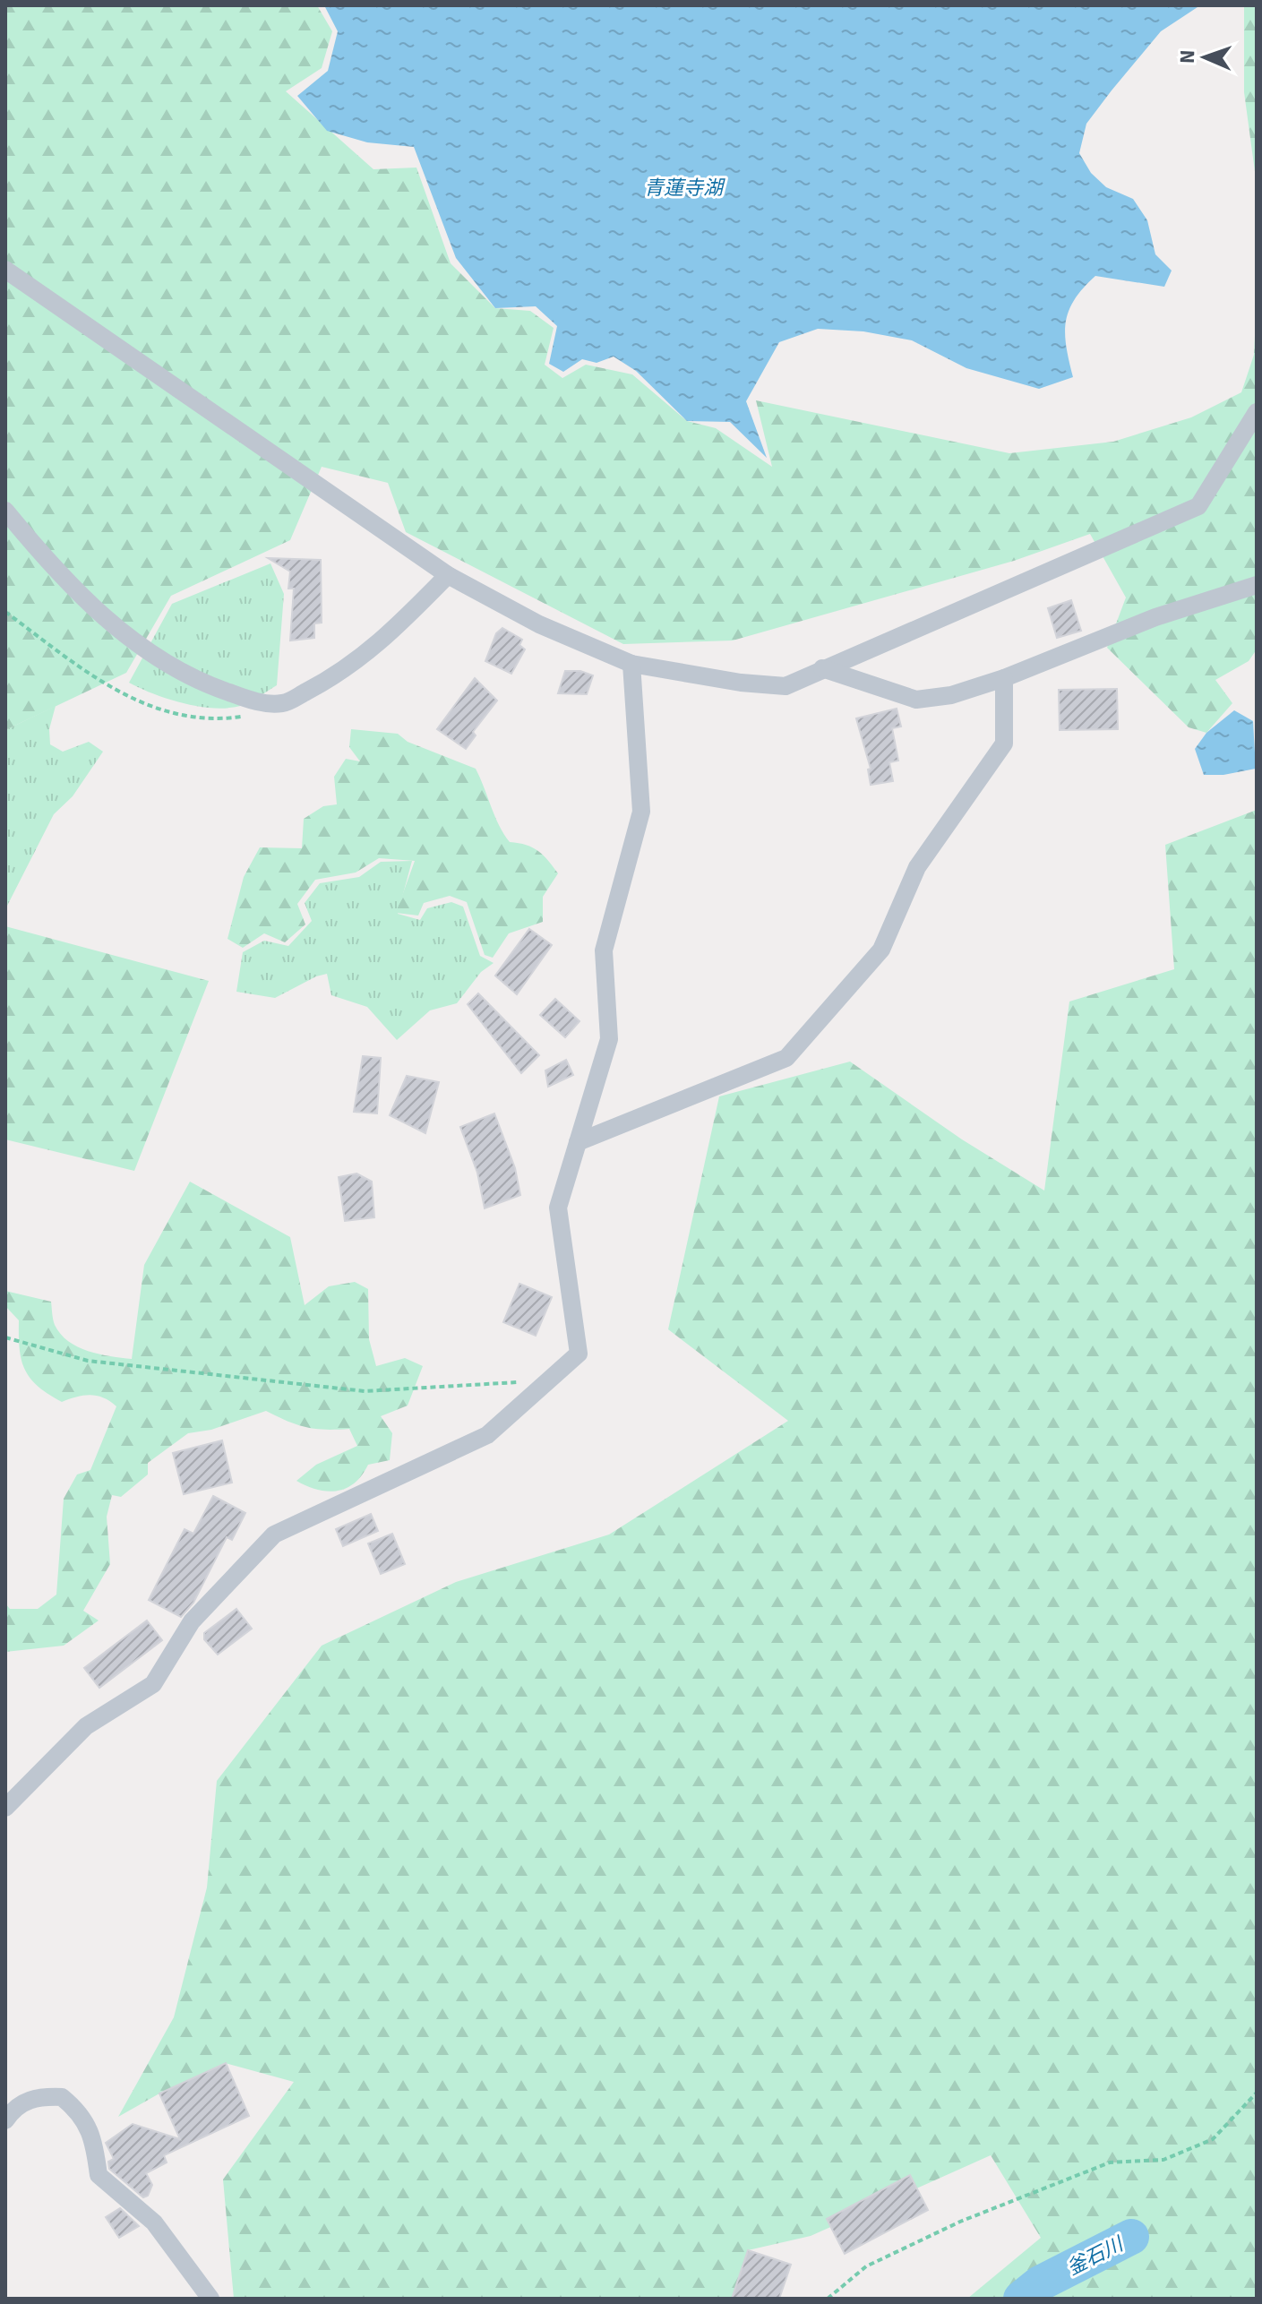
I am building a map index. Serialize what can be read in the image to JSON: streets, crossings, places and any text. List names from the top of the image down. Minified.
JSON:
{"water":["青蓮寺湖","釜石川"],"north":"left"}
